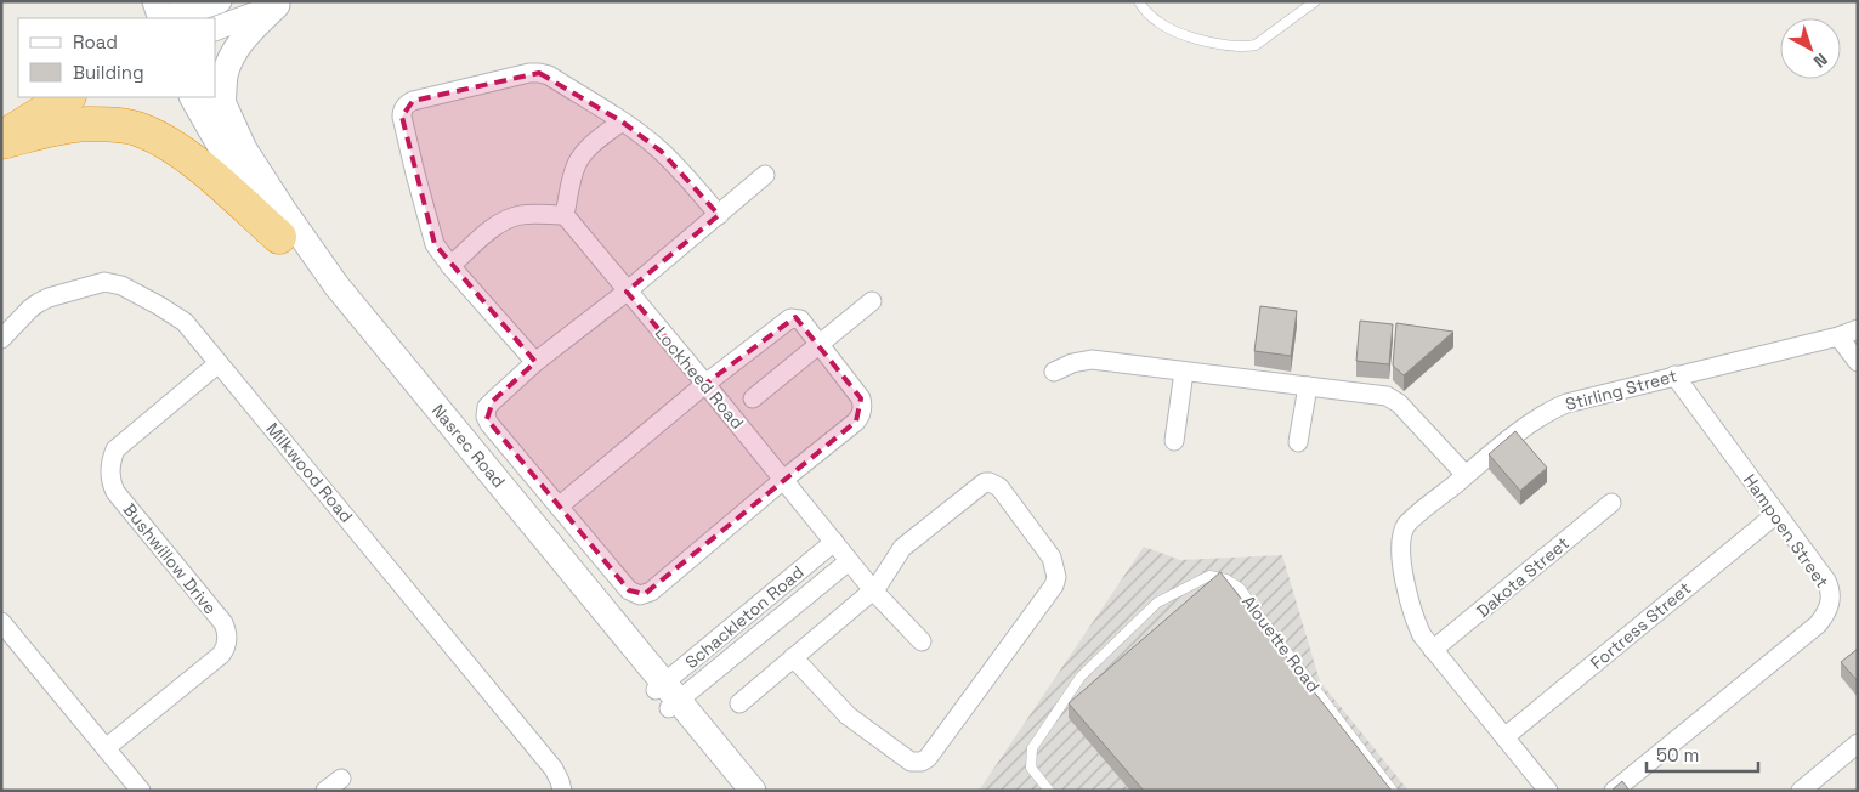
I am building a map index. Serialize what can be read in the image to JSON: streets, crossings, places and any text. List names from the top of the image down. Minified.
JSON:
{"streets":{"main road":["Nasrec Road"],"street":["Lockheed Road","Stirling Street","Milkwood Road","Hampoen Street","Bushwillow Drive","Dakota Street","Schackleton Road","Fortress Street"],"lane":["Alouette Road"]},"crossings":[["Lockheed Road","Schackleton Road"],["Stirling Street","Hampoen Street"],["Stirling Street","Dakota Street"],["Stirling Street","Fortress Street"],["Nasrec Road","Schackleton Road"],["Milkwood Road","Bushwillow Drive"],["Hampoen Street","Fortress Street"]],"legend":["Road","Building"],"scale_bar":"50 m","north":"bottom right"}
